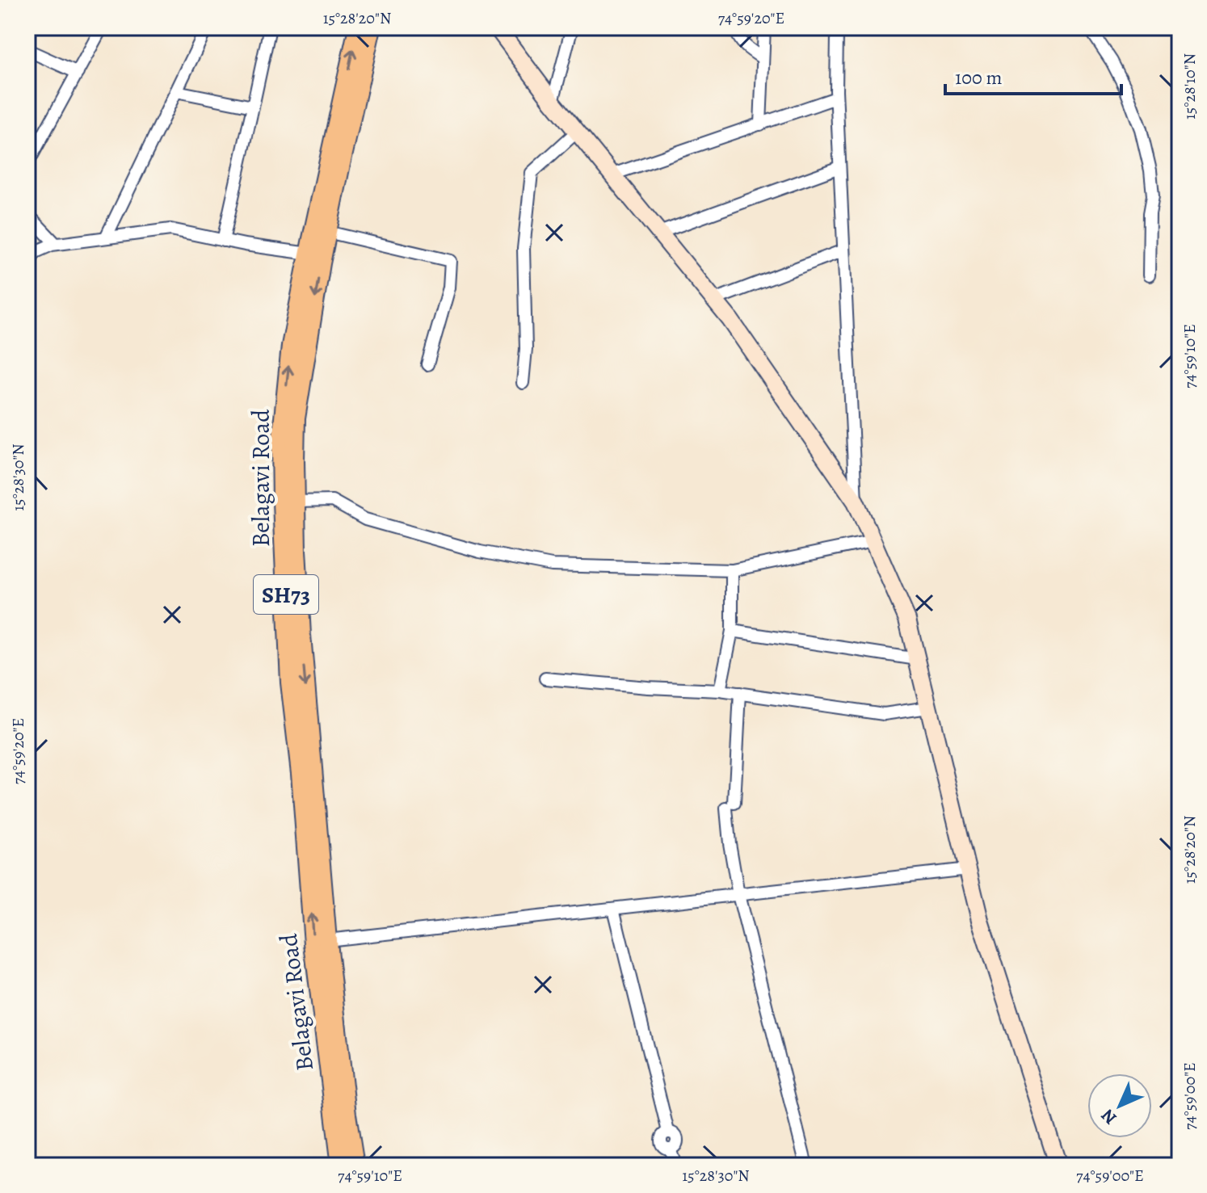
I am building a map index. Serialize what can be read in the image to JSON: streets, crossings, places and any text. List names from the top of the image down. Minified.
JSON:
{"streets":{"main road":["Belagavi Road","SH73"]},"scale_bar":"100 m","north":"bottom left","coordinates":["15°28'20\"N","74°59'20\"E","15°28'10\"N","74°59'10\"E","15°28'30\"N","74°59'00\"E"]}
